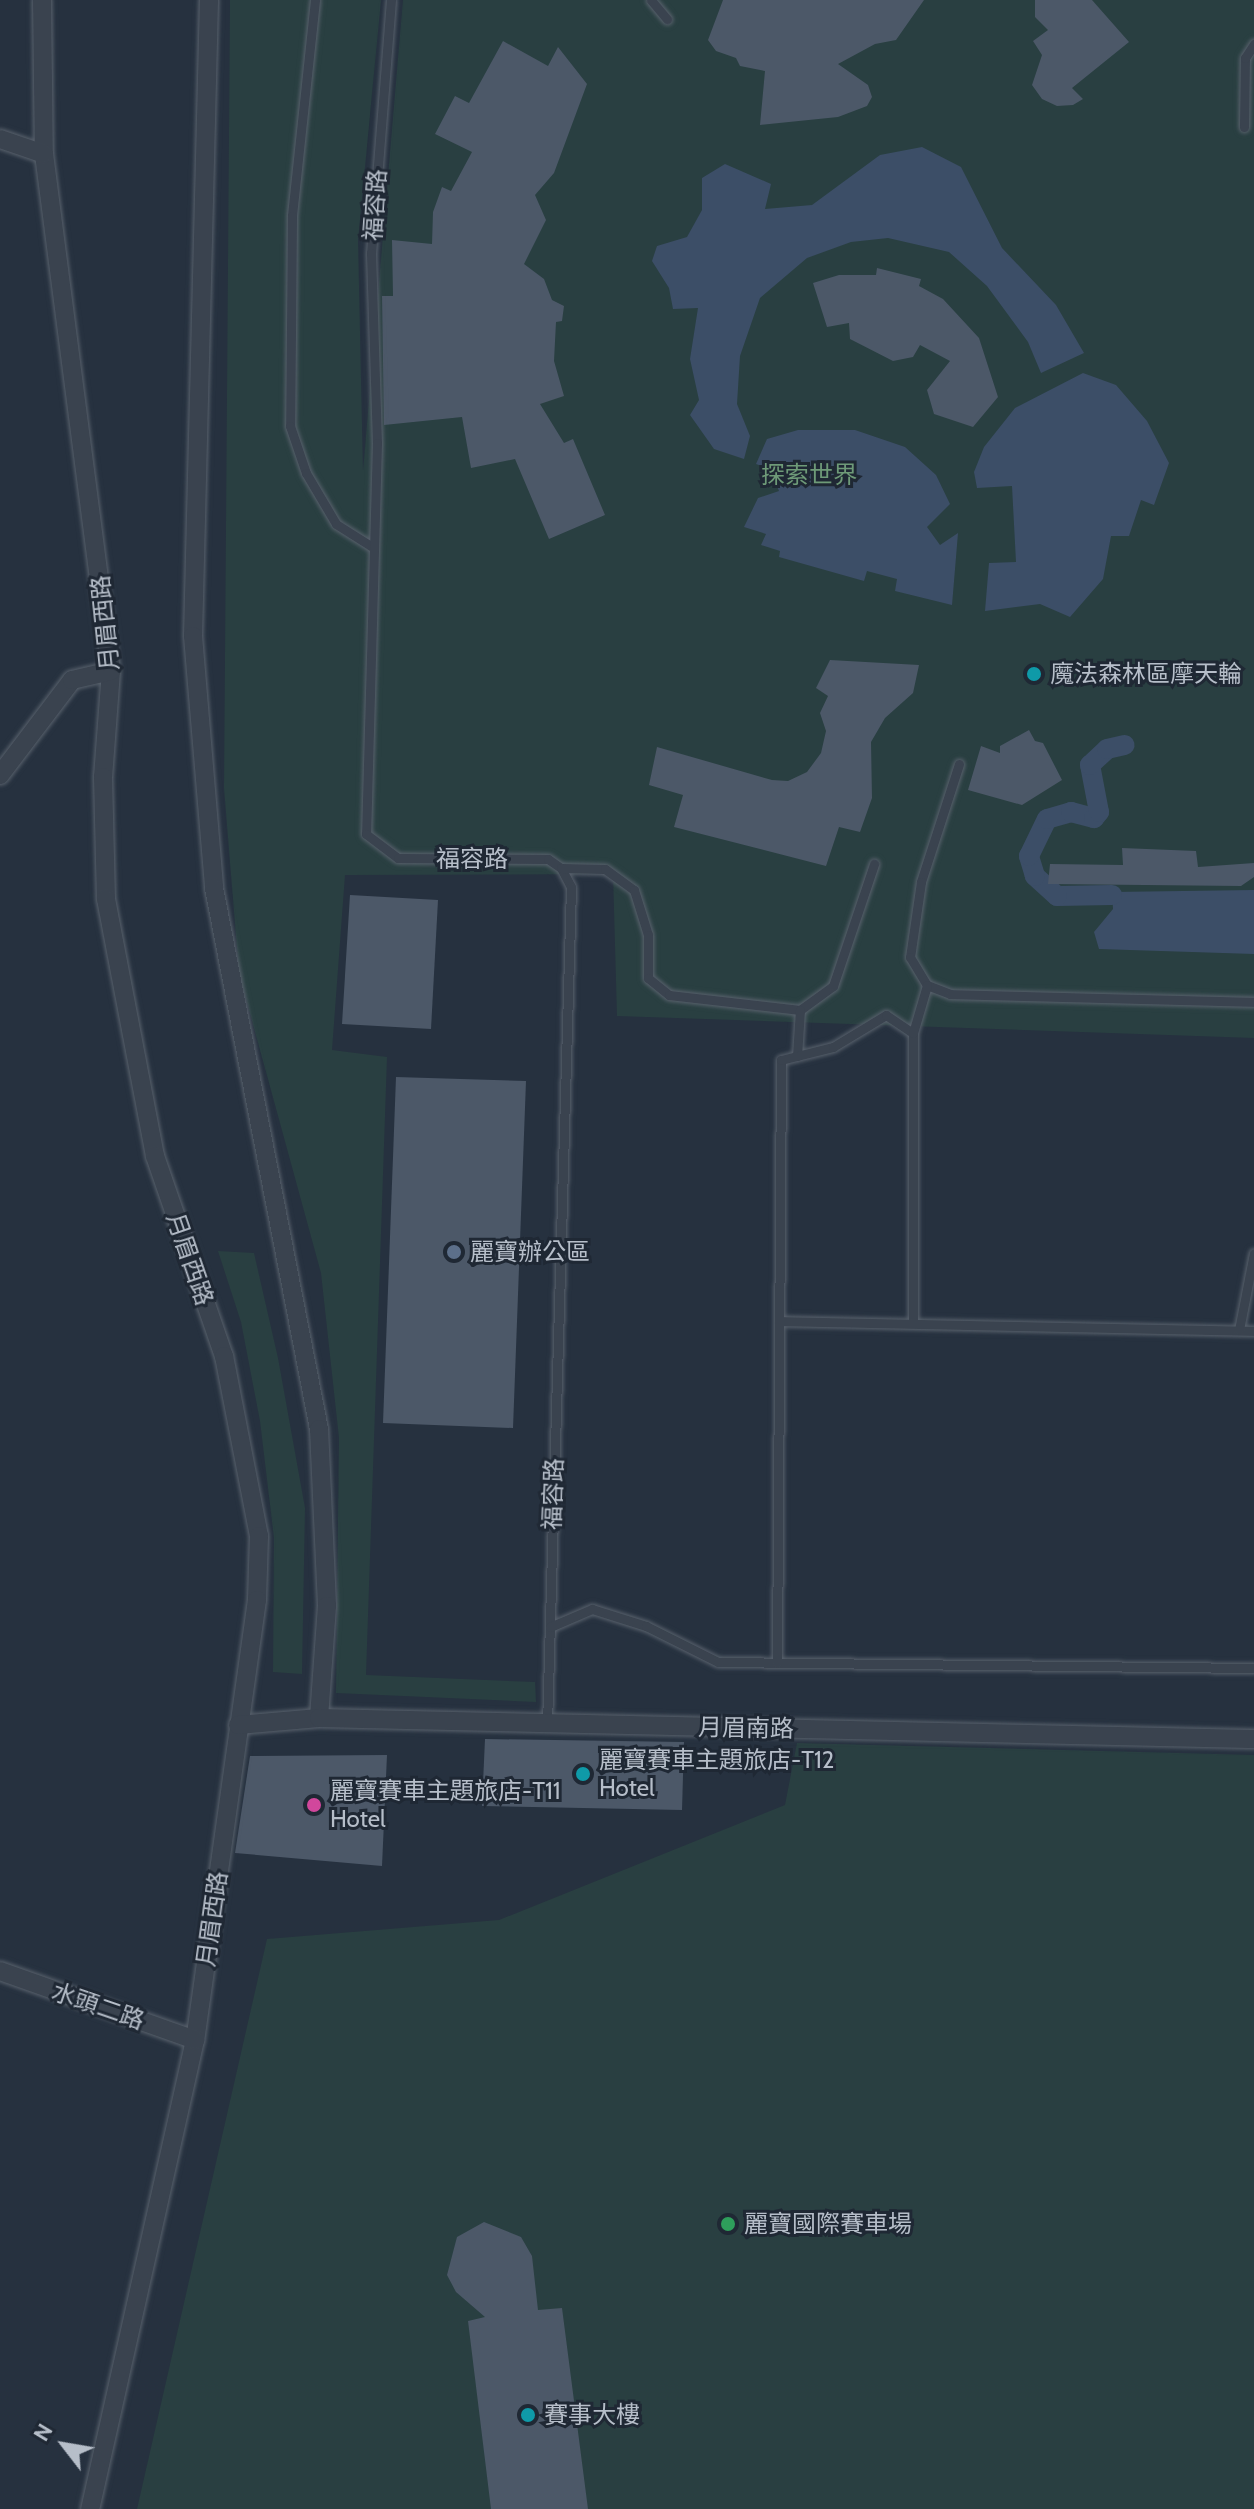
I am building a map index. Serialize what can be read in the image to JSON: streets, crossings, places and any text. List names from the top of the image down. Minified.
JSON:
{"streets":{"street":["月眉西路","月眉南路","水頭二路"],"lane":["福容路"]},"crossings":[["福容路","月眉南路"],["月眉西路","月眉南路"],["月眉西路","水頭二路"]],"parks":["探索世界"],"places":["魔法森林區摩天輪","麗寶辦公區","麗寶賽車主題旅店-T12 Hotel","麗寶賽車主題旅店-T11 Hotel","麗寶國際賽車場","賽事大樓"],"north":"top left"}
